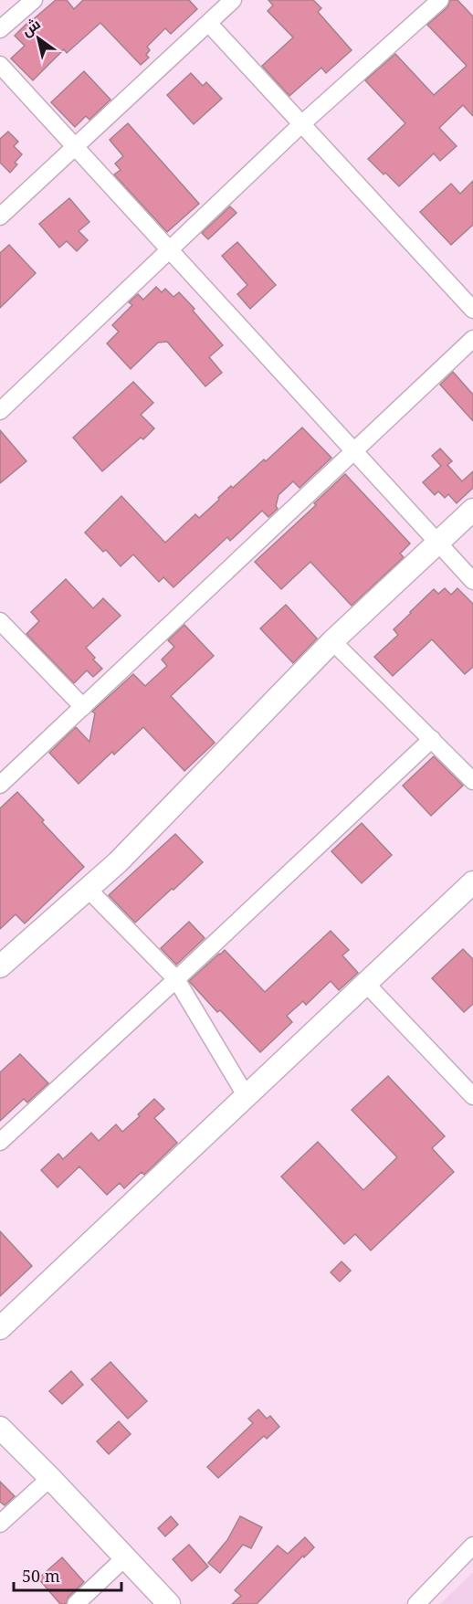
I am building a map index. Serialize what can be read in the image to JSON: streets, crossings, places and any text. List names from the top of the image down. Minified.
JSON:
{"scale_bar":"50 m","north":"top left"}
